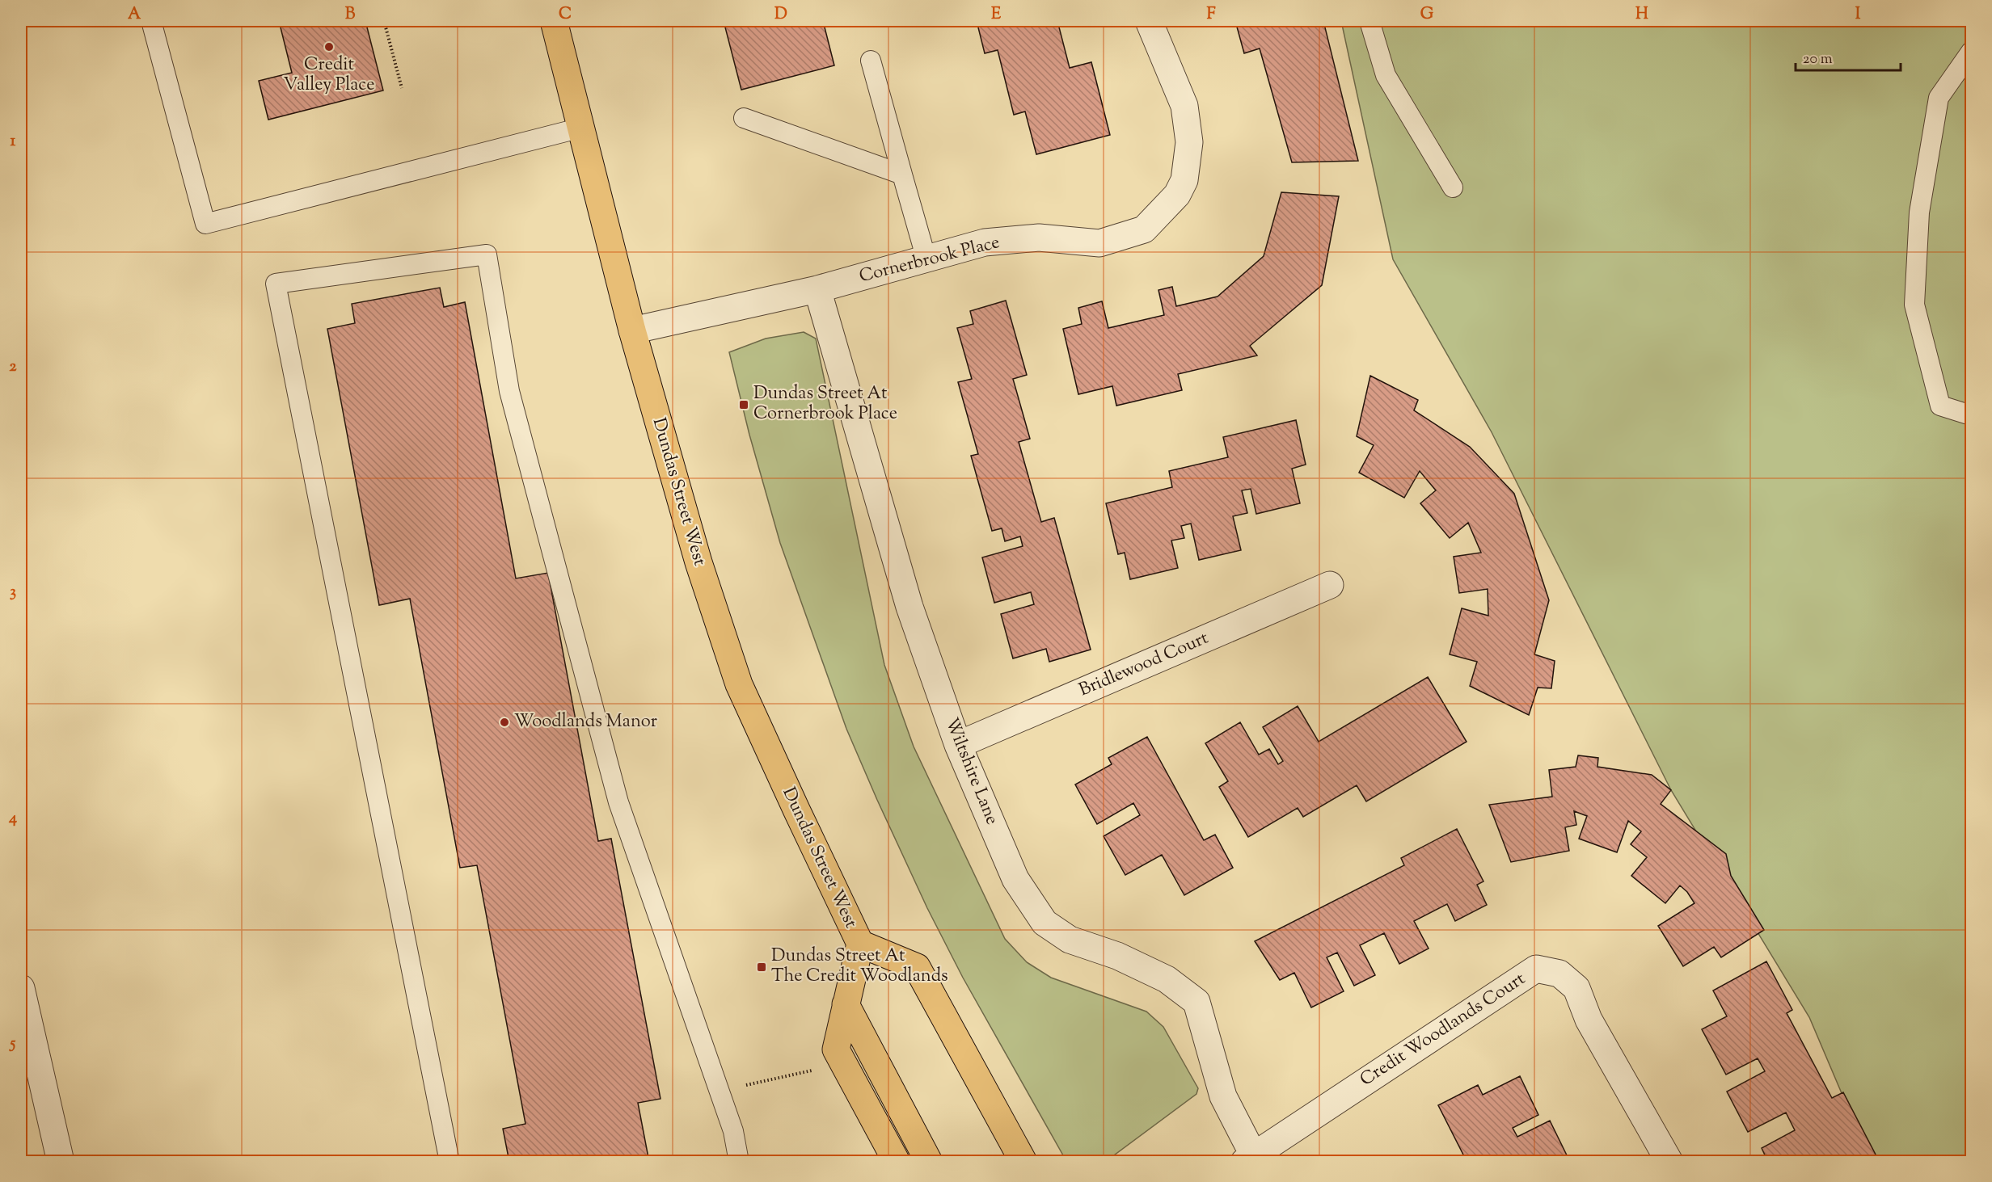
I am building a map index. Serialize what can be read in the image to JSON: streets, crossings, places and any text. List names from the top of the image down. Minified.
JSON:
{"streets":{"main road":["Dundas Street West"],"street":["Cornerbrook Place","Bridlewood Court","Wiltshire Lane","Credit Woodlands Court"]},"crossings":[["Cornerbrook Place","Dundas Street West"],["Cornerbrook Place","Wiltshire Lane"],["Bridlewood Court","Wiltshire Lane"],["Wiltshire Lane","Credit Woodlands Court"]],"places":{"other":["Credit Valley Place","Woodlands Manor"],"transit":["Dundas Street At Cornerbrook Place","Dundas Street At The Credit Woodlands"]},"scale_bar":"20 m","grid":{"columns":["A","B","C","D","E","F","G","H","I"],"rows":["1","2","3","4","5"]}}
